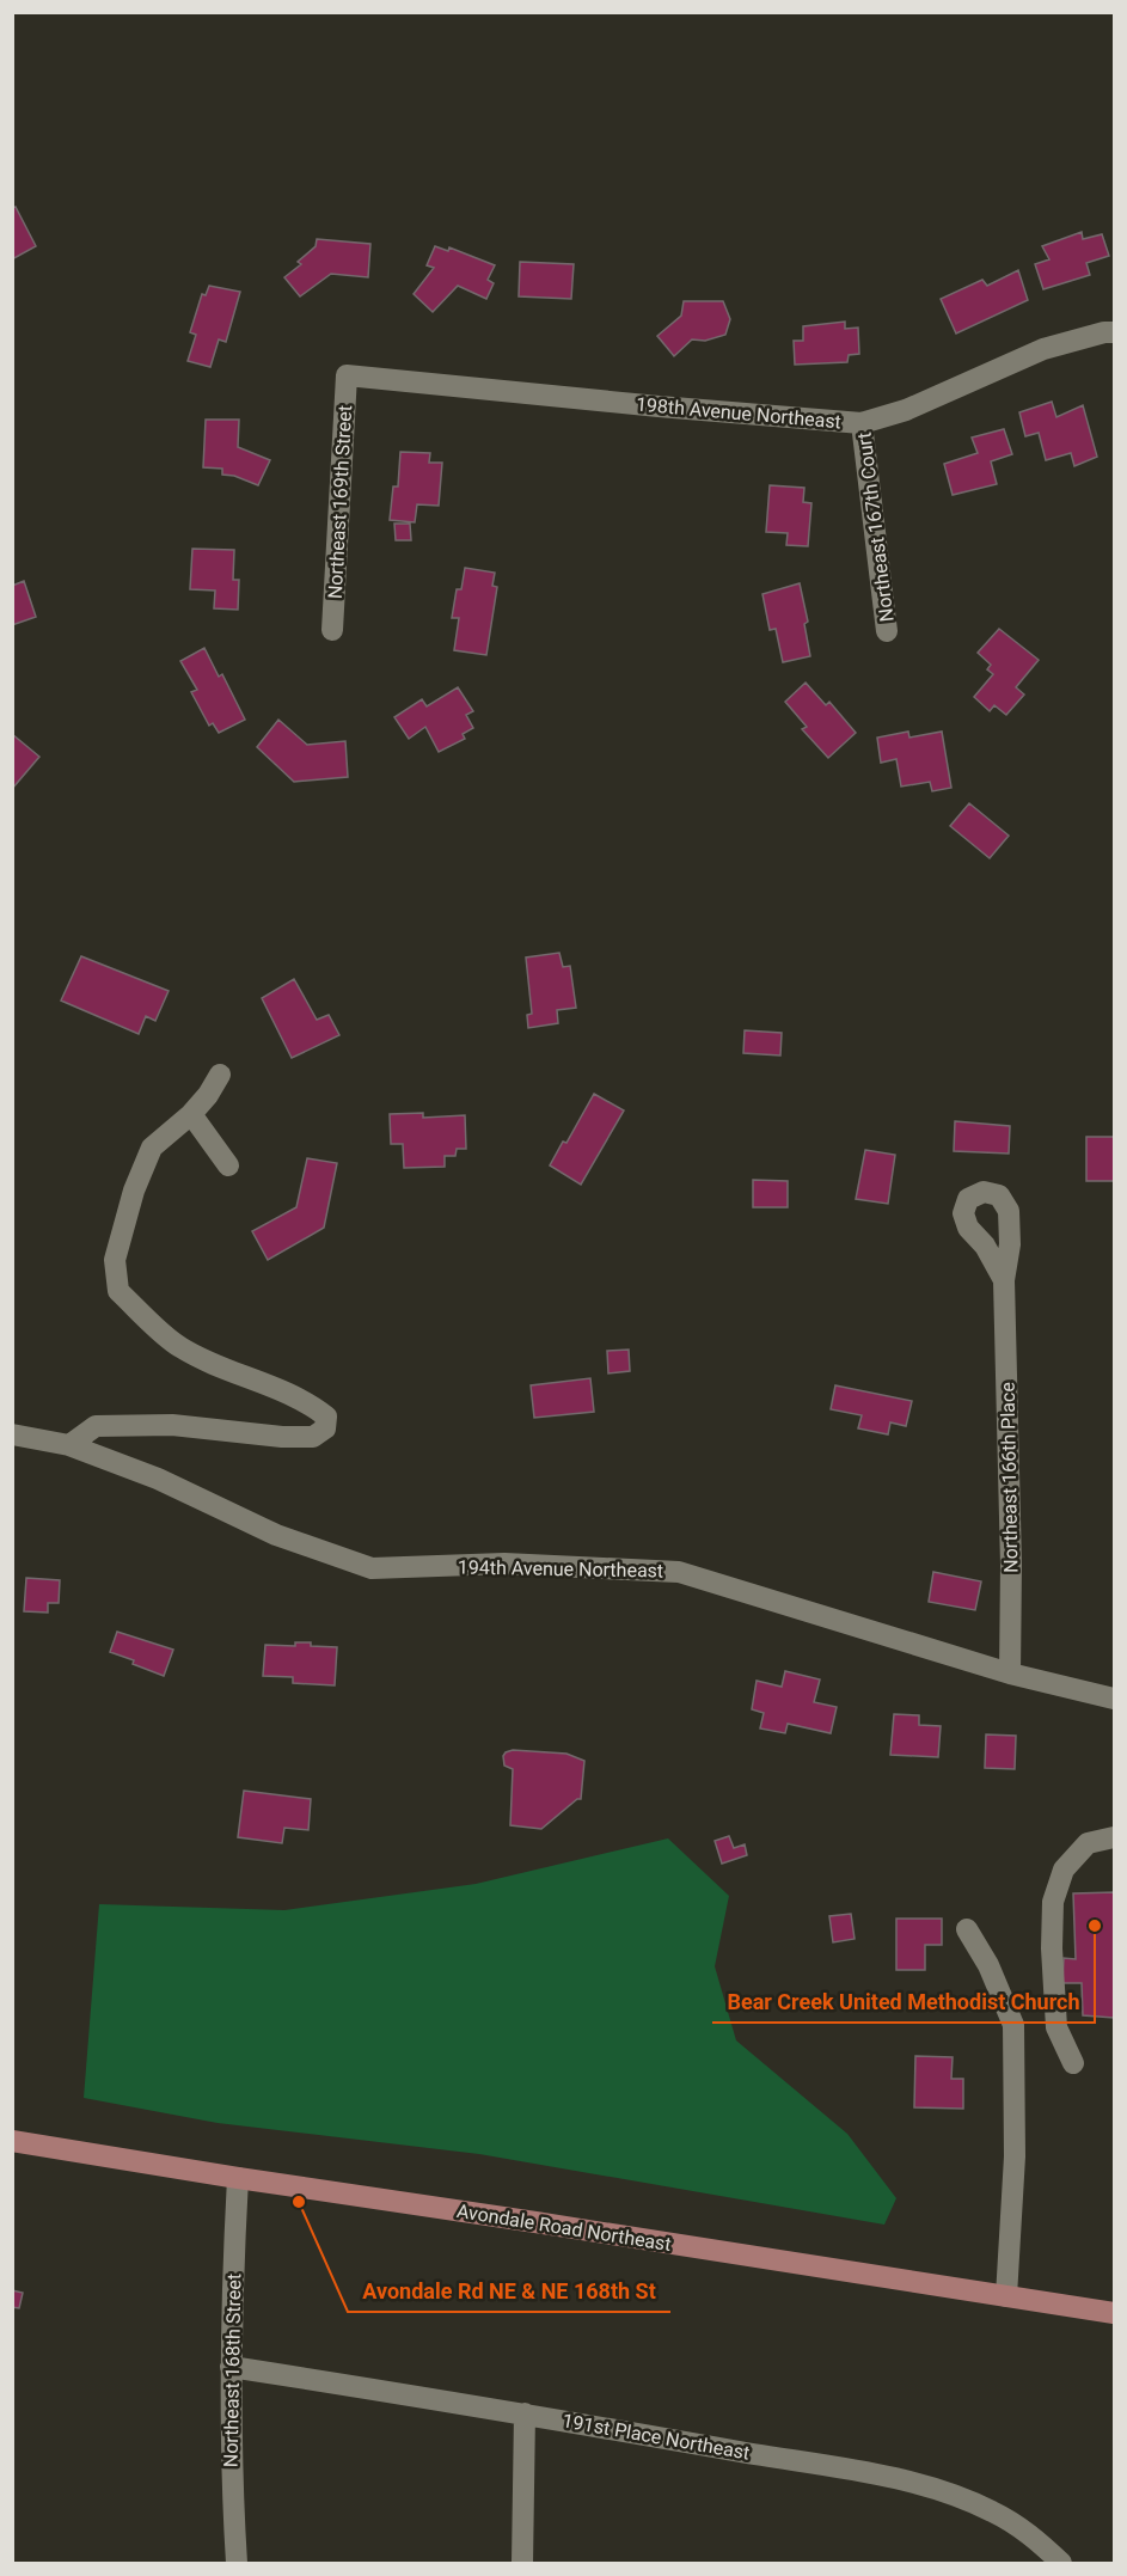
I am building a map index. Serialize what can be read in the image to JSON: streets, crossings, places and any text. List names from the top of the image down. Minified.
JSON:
{"streets":{"main road":["Avondale Road Northeast"],"street":["198th Avenue Northeast","Northeast 169th Street","Northeast 167th Court","Northeast 166th Place","194th Avenue Northeast","Northeast 168th Street","191st Place Northeast"]},"crossings":[["198th Avenue Northeast","Northeast 169th Street"],["198th Avenue Northeast","Northeast 167th Court"],["Northeast 166th Place","194th Avenue Northeast"],["Avondale Road Northeast","Northeast 168th Street"],["Northeast 168th Street","191st Place Northeast"]],"places":["Bear Creek United Methodist Church","Avondale Rd NE & NE 168th St"]}
